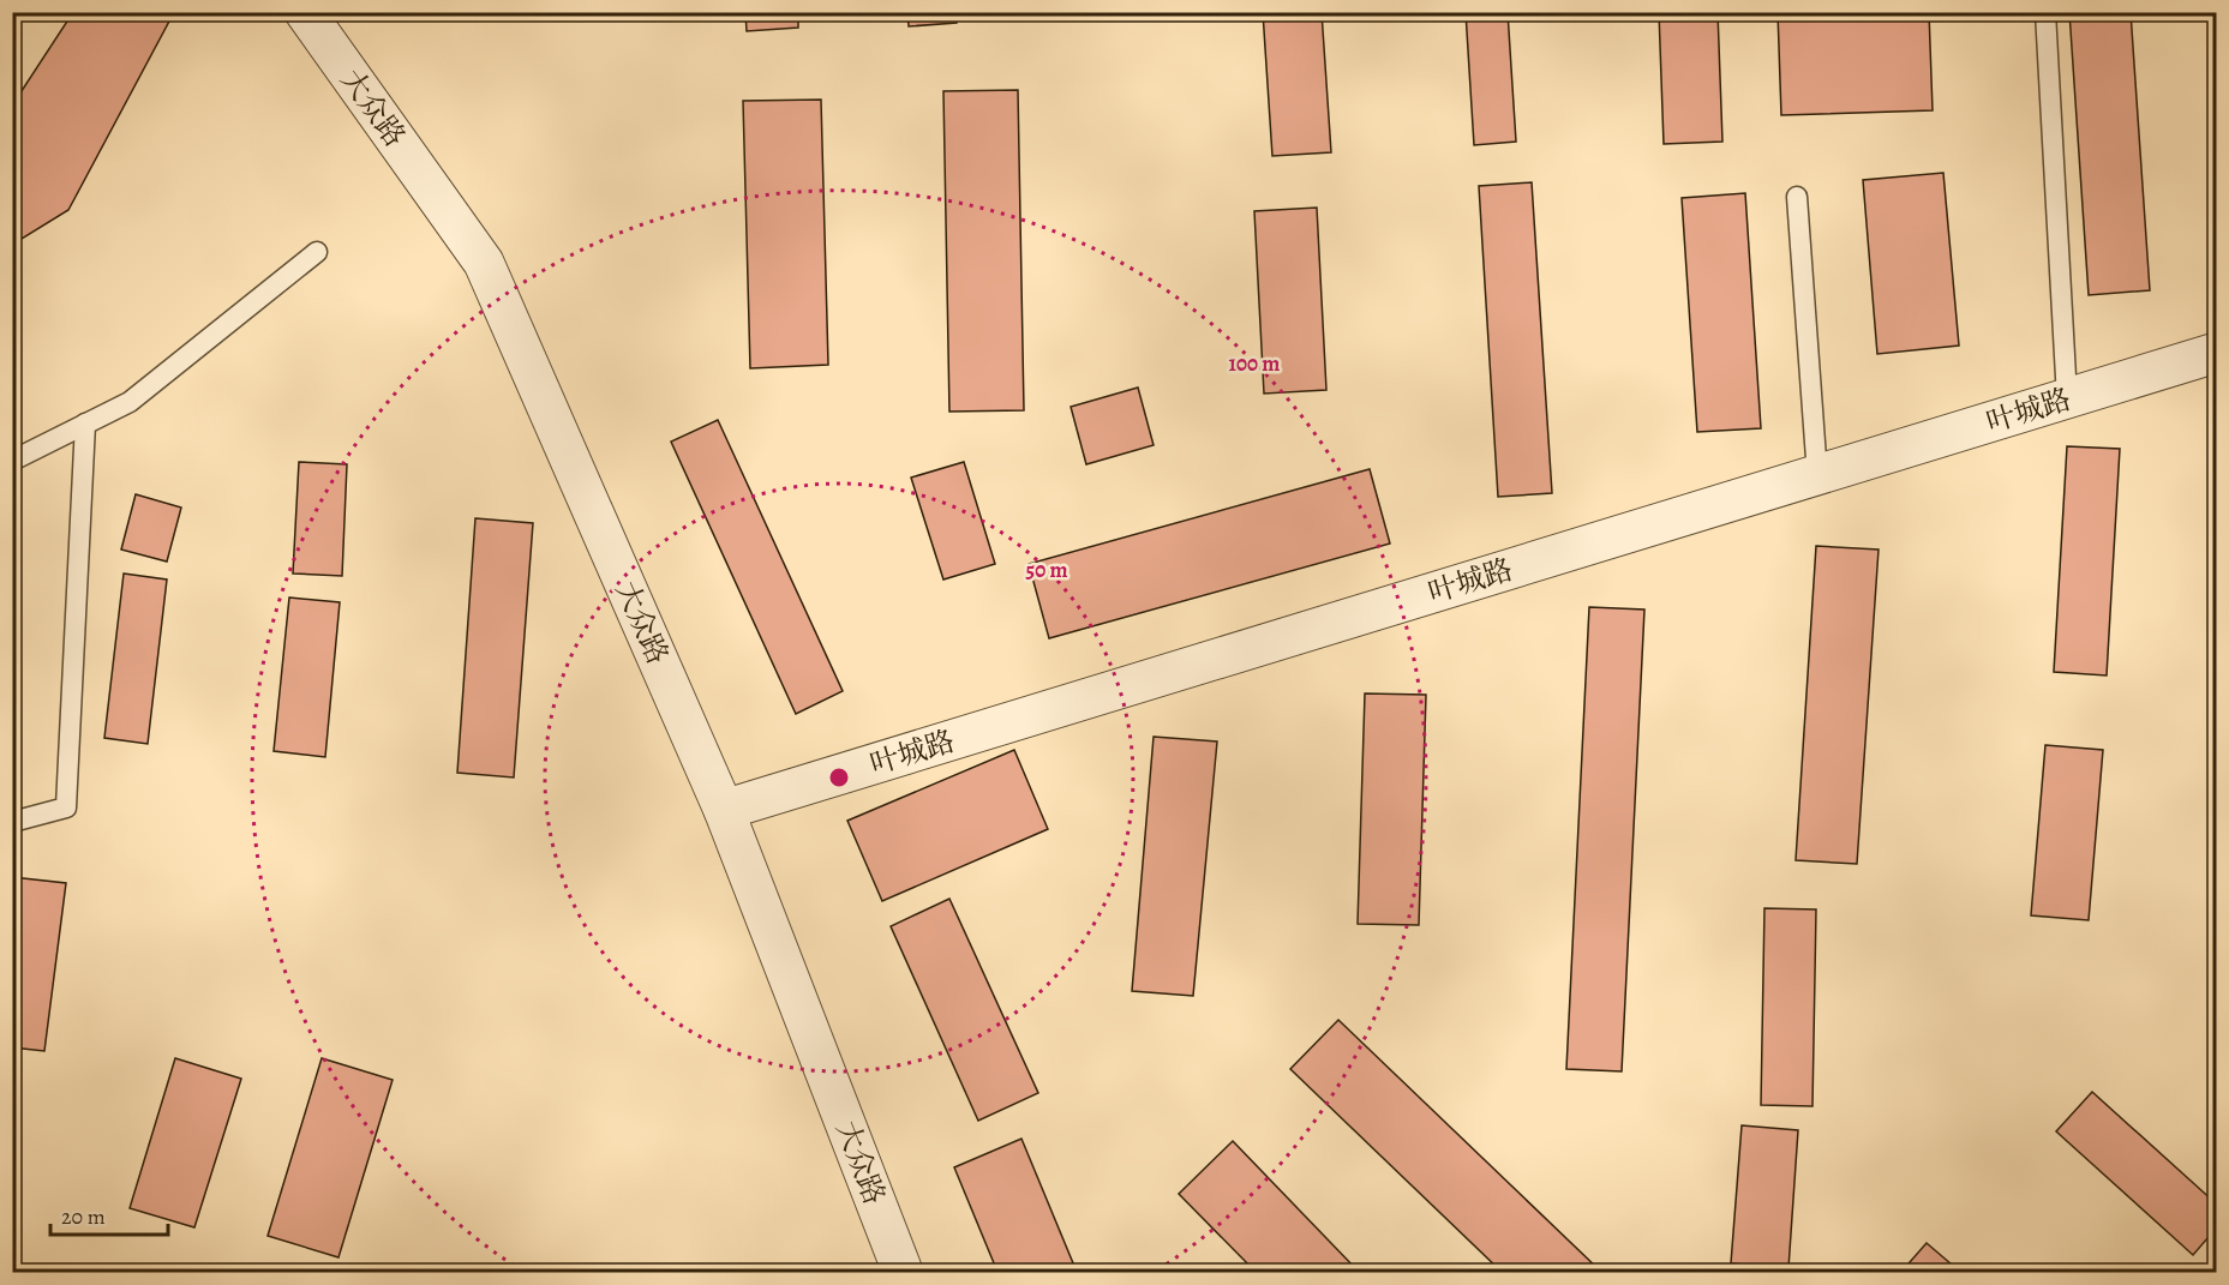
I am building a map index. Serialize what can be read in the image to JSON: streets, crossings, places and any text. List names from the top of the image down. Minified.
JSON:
{"streets":{"street":["大众路","叶城路"]},"crossings":[["大众路","叶城路"]],"scale_bar":"20 m","rings":["100 m","50 m"]}
